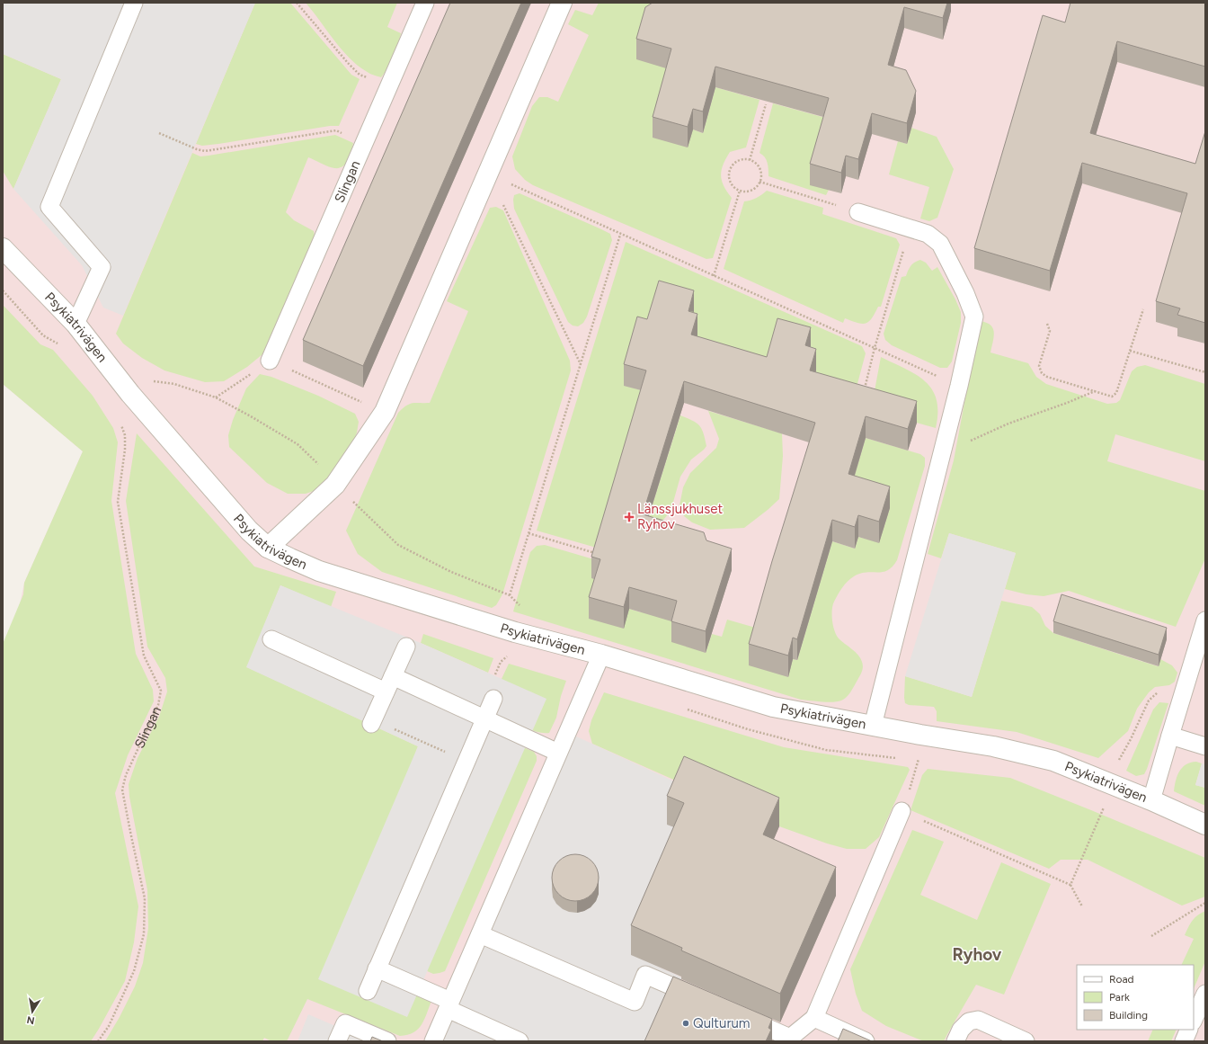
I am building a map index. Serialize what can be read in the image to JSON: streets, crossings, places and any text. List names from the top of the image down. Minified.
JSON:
{"streets":{"street":["Psykiatrivägen"],"lane":["Slingan"]},"districts":["Ryhov"],"places":{"health":["Länssjukhuset Ryhov"],"other":["Qulturum"]},"legend":["Road","Park","Building"],"north":"bottom"}
